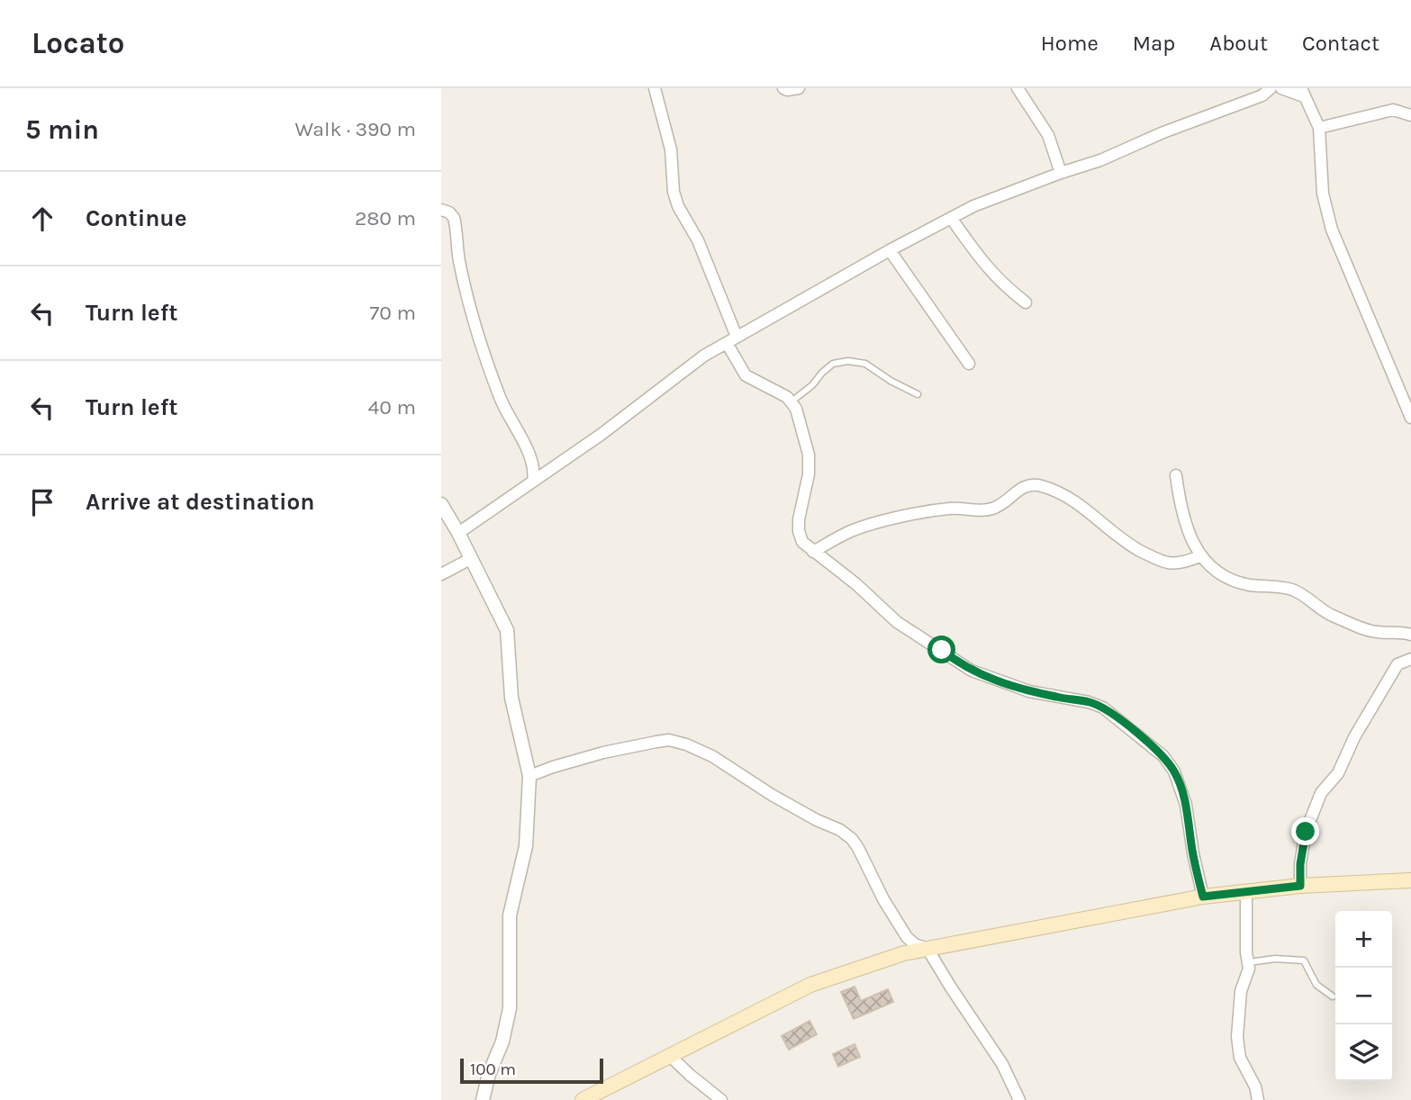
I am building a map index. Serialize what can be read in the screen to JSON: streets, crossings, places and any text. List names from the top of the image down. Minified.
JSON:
{"scale_bar":"100 m","page":{"header":"Locato","nav":["Home","Map","About","Contact"],"heading":["5 min","Walk · 390 m"],"list":[["Continue","280 m"],["Turn left","70 m"],["Turn left","40 m"],"Arrive at destination"],"map_buttons":["+","−"],"scale":"100 m"}}
